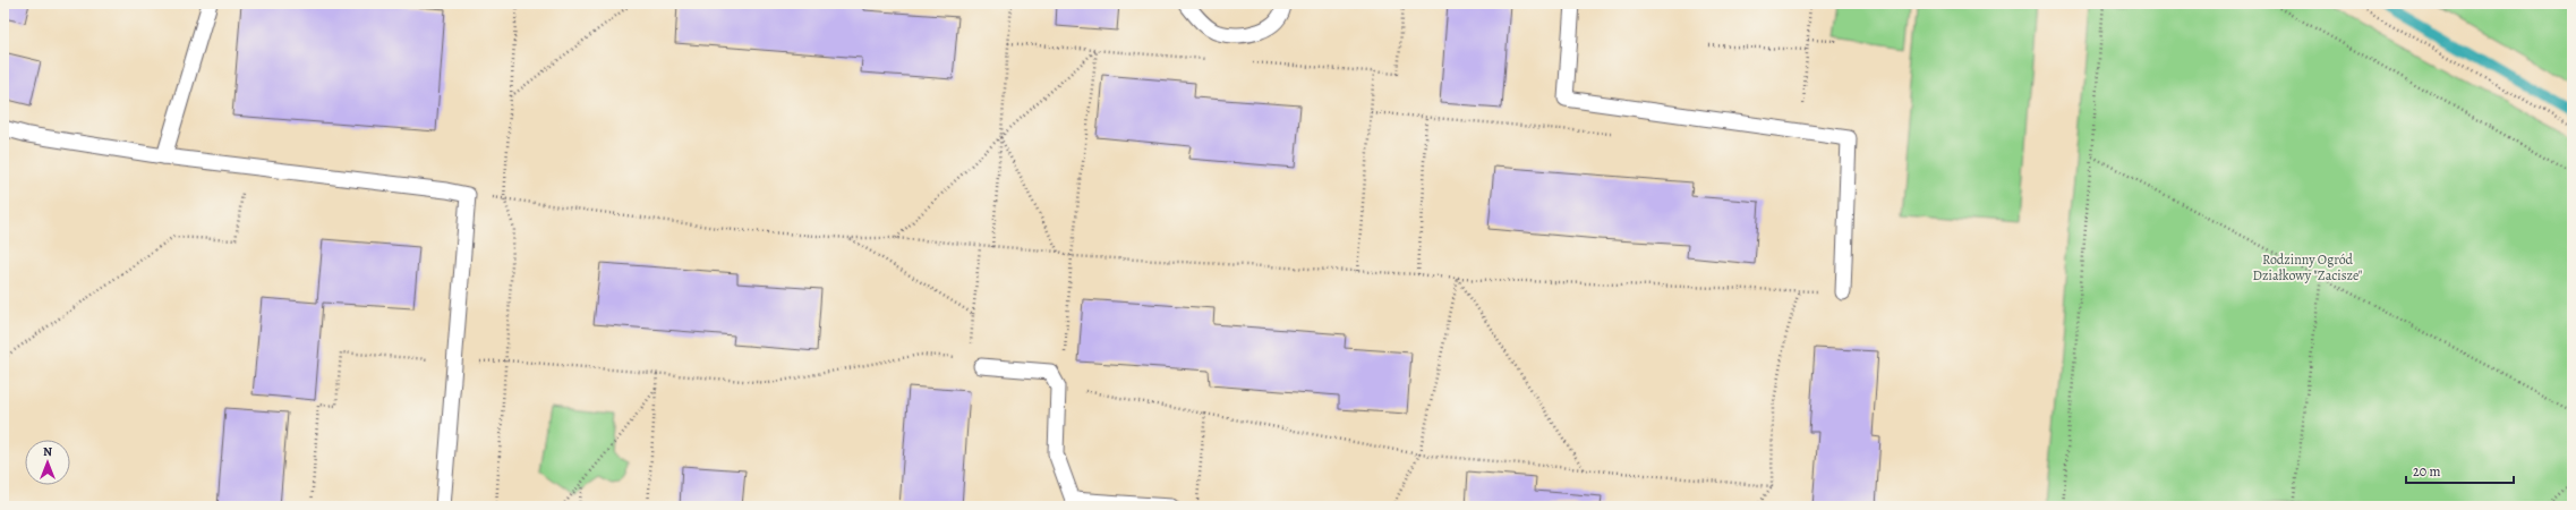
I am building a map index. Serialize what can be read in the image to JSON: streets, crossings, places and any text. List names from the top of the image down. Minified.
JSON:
{"parks":["Rodzinny Ogród Działkowy \"Zacisze\""],"scale_bar":"20 m","north":"top"}
